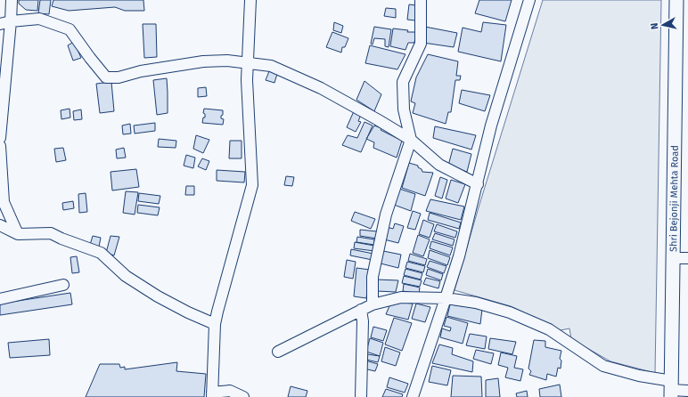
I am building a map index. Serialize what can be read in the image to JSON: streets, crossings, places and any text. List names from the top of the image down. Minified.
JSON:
{"streets":{"main road":["Shri Bejonji Mehta Road"]},"north":"left"}
